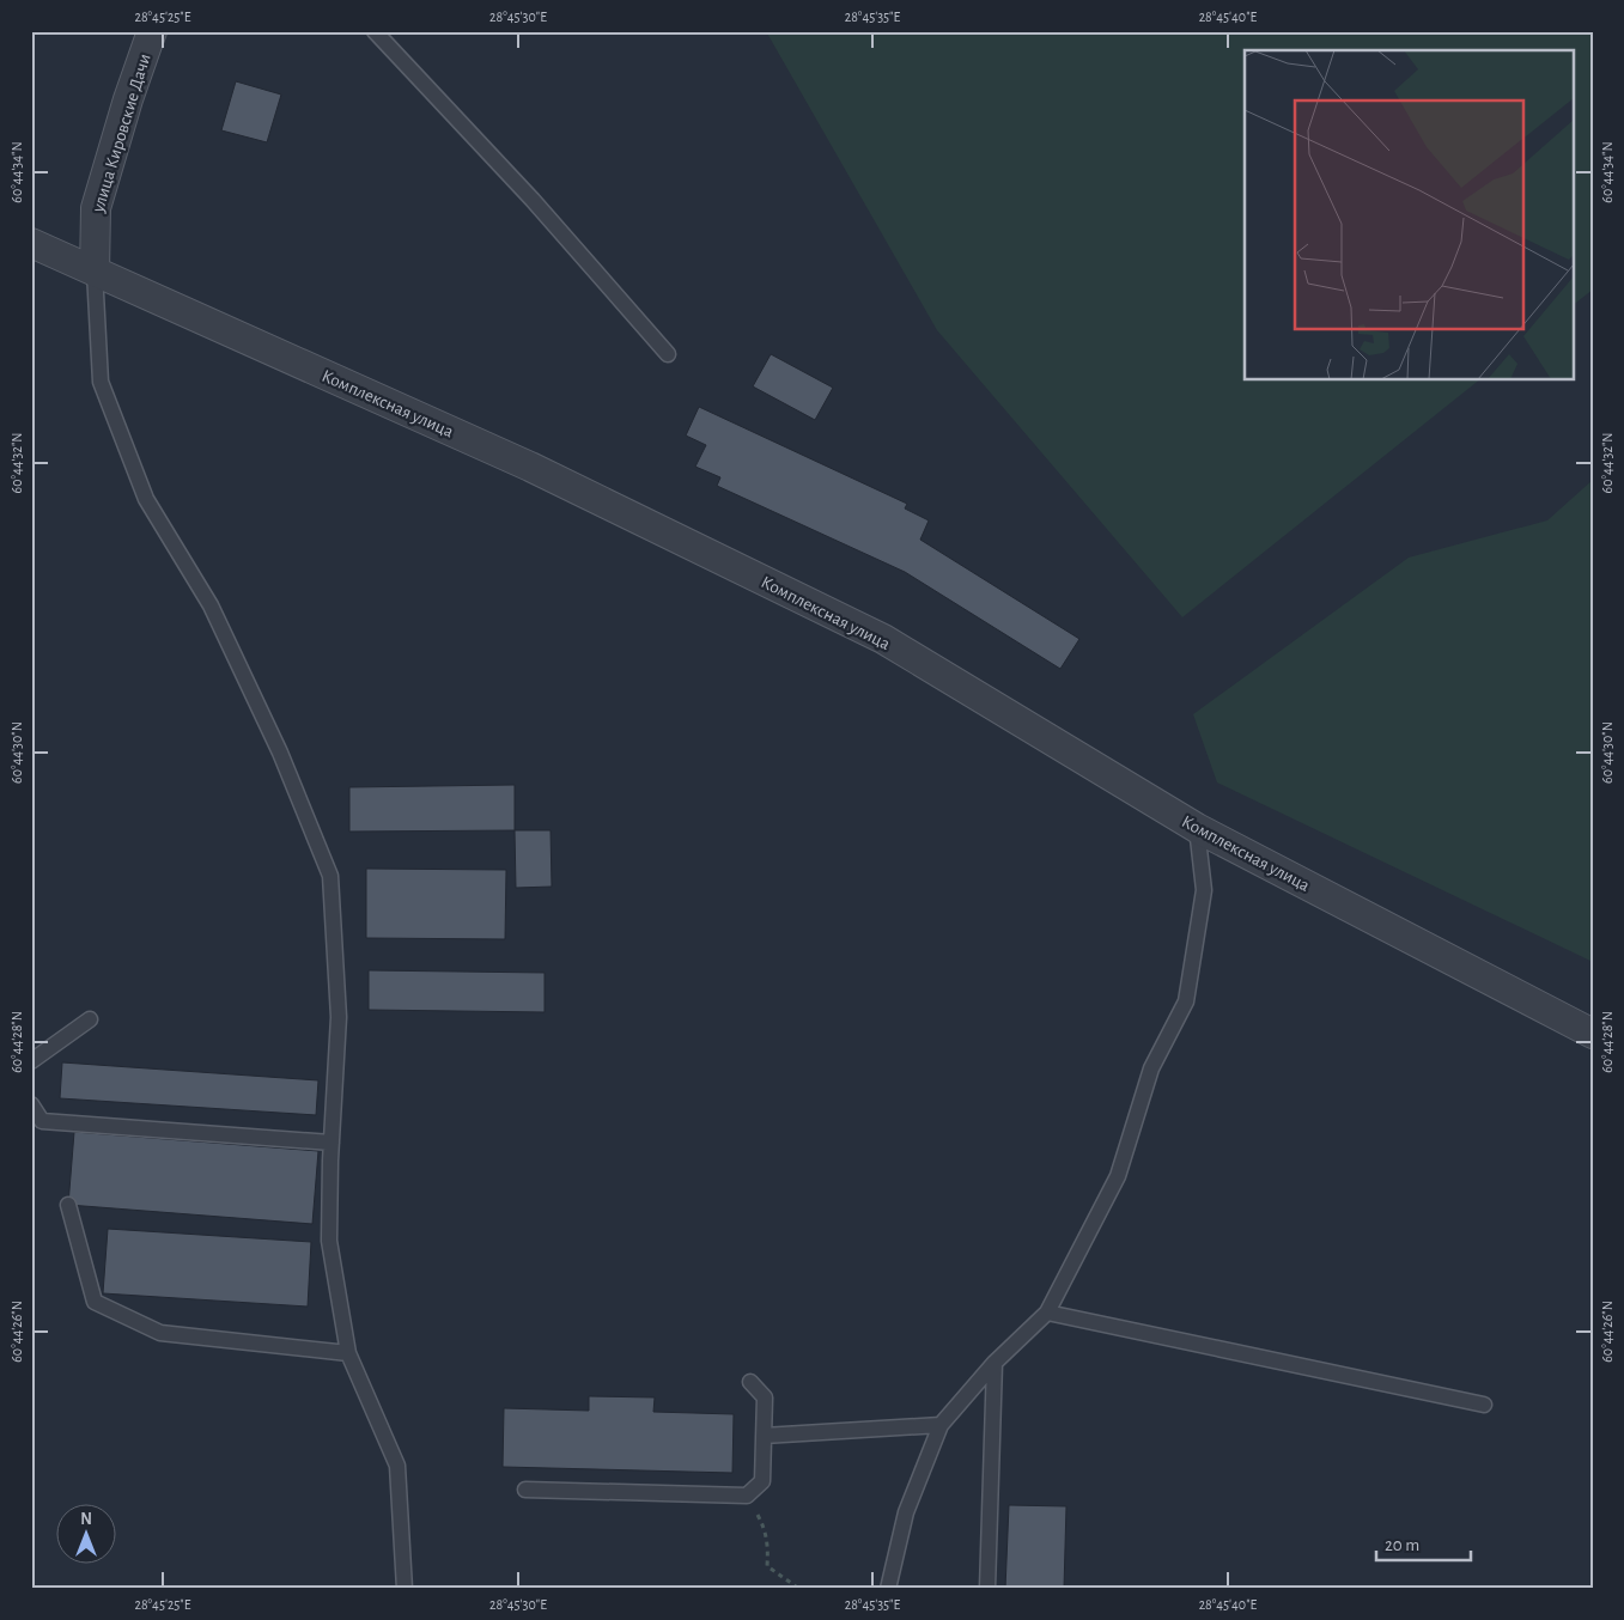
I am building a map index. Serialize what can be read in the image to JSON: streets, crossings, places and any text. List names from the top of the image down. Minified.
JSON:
{"streets":{"street":["улица Кировские Дачи","Комплексная улица"]},"crossings":[["улица Кировские Дачи","Комплексная улица"]],"scale_bar":"20 m","north":"top","coordinates":["28°45'25\"E","28°45'30\"E","28°45'35\"E","28°45'40\"E","60°44'34\"N","60°44'32\"N","60°44'30\"N","60°44'28\"N","60°44'26\"N"]}
